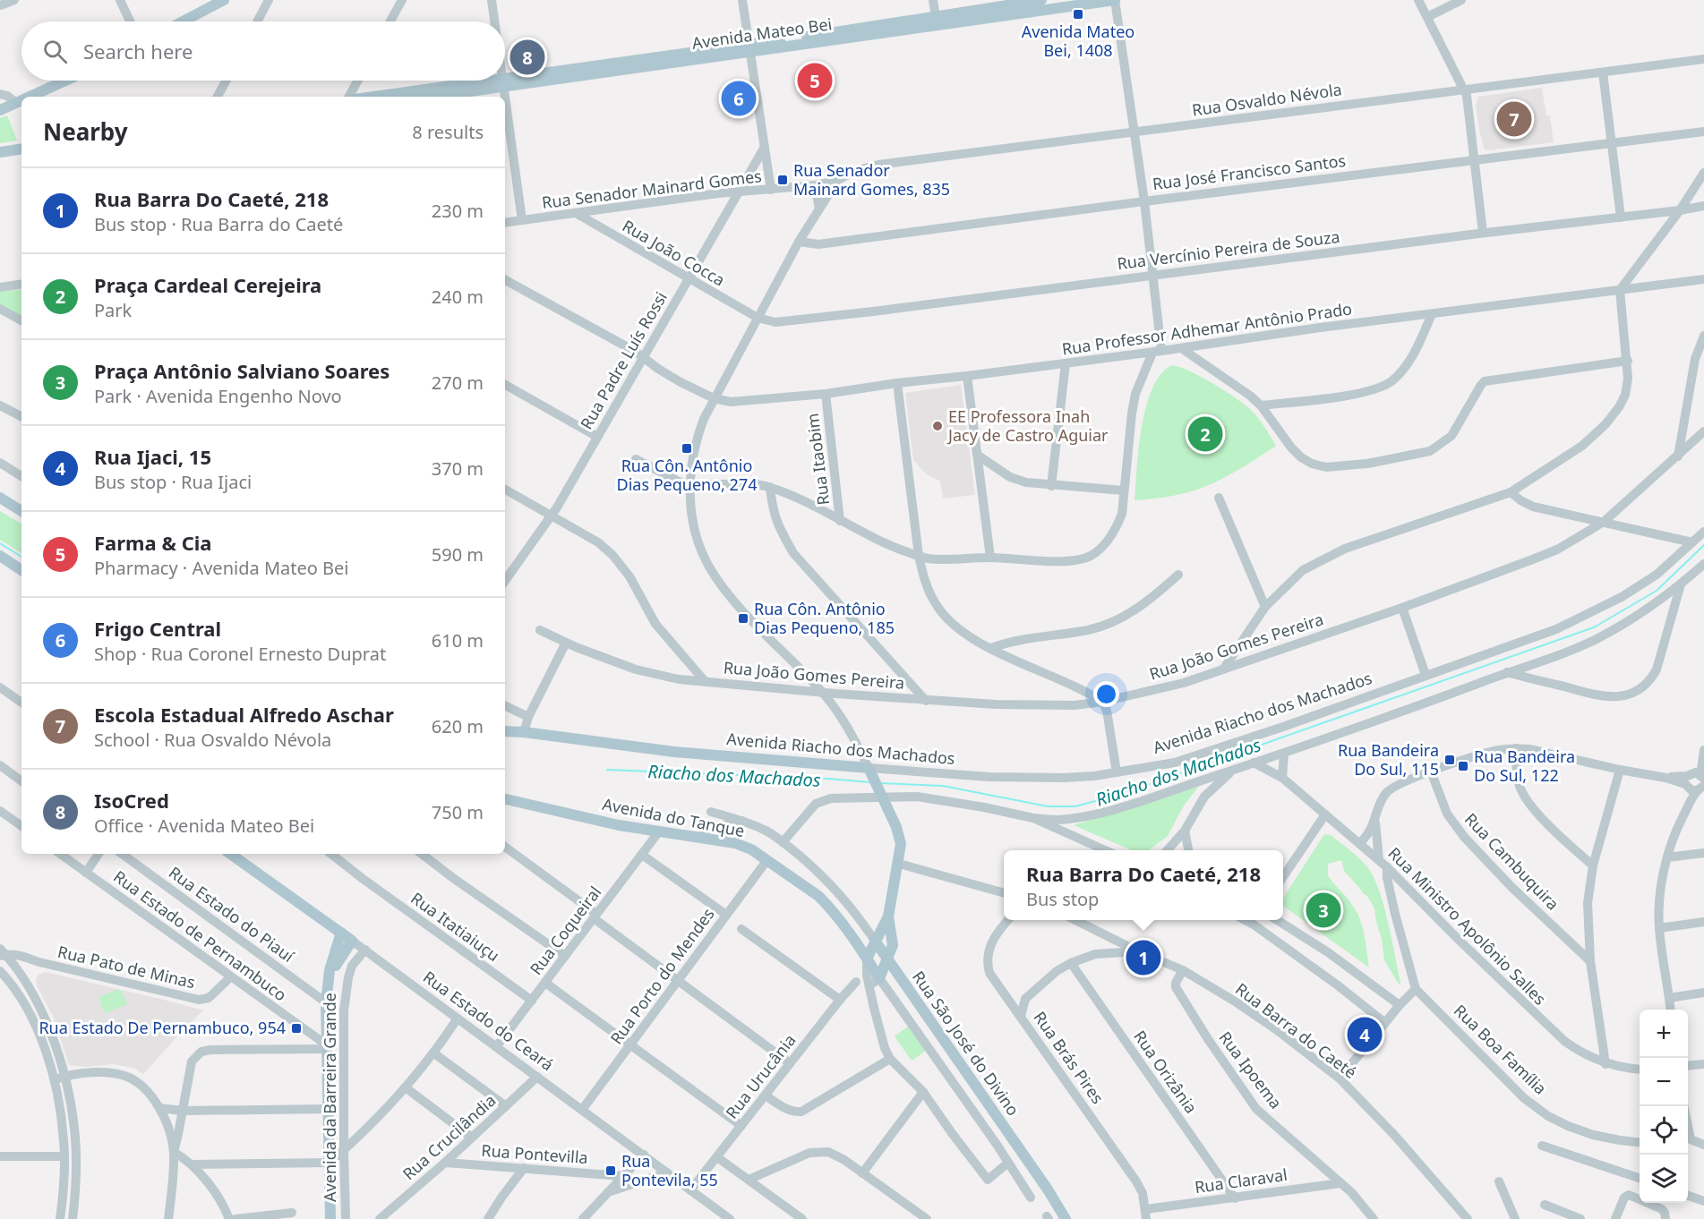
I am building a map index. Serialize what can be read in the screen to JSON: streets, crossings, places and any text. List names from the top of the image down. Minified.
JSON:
{"streets":{"main road":["Avenida Mateo Bei","Avenida Riacho dos Machados","Avenida do Tanque","Rua Estado do Ceará","Rua São José do Divino","Avenida da Barreira Grande"],"street":["Rua Osvaldo Névola","Rua José Francisco Santos","Rua Senador Mainard Gomes","Rua Vercínio Pereira de Souza","Rua João Cocca","Rua Professor Adhemar Antônio Prado","Rua Padre Luís Rossi","Rua Itaobim","Rua João Gomes Pereira","Rua Cambuquira","Rua Estado do Piauí","Rua Ministro Apolônio Salles","Rua Itatiaiuçu","Rua Coqueiral","Rua Estado de Pernambuco","Rua Pato de Minas","Rua Porto do Mendes","Rua Barra do Caeté","Rua Boa Família","Rua Brás Pires","Rua Ipoema","Rua Orizânia","Rua Urucânia","Rua Crucilândia","Rua Pontevilla","Rua Claraval"]},"crossings":[["Rua Osvaldo Névola","Rua Senador Mainard Gomes"],["Rua Senador Mainard Gomes","Rua João Cocca"],["Rua Senador Mainard Gomes","Rua Padre Luís Rossi"],["Rua Vercínio Pereira de Souza","Rua João Cocca"],["Rua João Cocca","Rua Padre Luís Rossi"],["Rua Professor Adhemar Antônio Prado","Rua Padre Luís Rossi"],["Rua Professor Adhemar Antônio Prado","Rua Itaobim"],["Avenida do Tanque","Rua Coqueiral"],["Avenida do Tanque","Rua Porto do Mendes"],["Avenida do Tanque","Rua São José do Divino"],["Rua Estado do Piauí","Avenida da Barreira Grande"],["Rua Ministro Apolônio Salles","Rua Boa Família"],["Rua Itatiaiuçu","Rua Coqueiral"],["Rua Coqueiral","Rua Estado do Ceará"],["Rua Estado de Pernambuco","Rua Pato de Minas"],["Rua Estado de Pernambuco","Avenida da Barreira Grande"],["Rua Porto do Mendes","Rua Estado do Ceará"],["Rua Estado do Ceará","Rua Urucânia"],["Rua Estado do Ceará","Avenida da Barreira Grande"],["Rua Estado do Ceará","Rua Crucilândia"],["Rua Barra do Caeté","Rua Ipoema"],["Rua Brás Pires","Rua Claraval"],["Rua Ipoema","Rua Claraval"],["Rua Orizânia","Rua Claraval"],["Rua Crucilândia","Rua Pontevilla"]],"water":["Riacho dos Machados"],"places":{"transit":["Avenida Mateo Bei, 1408","Rua Senador Mainard Gomes, 835","Rua Côn. Antônio Dias Pequeno, 274","Rua Côn. Antônio Dias Pequeno, 185","Rua Bandeira Do Sul, 115","Rua Bandeira Do Sul, 122","Rua Estado De Pernambuco, 954","Rua Pontevila, 55"],"other":["EE Professora Inah Jacy de Castro Aguiar"]},"page":{"search":"Search here","pins":["8","5","6","7","2","3","1","4"],"heading":["Nearby","8 results"],"list":[{"mark":"1","name":"Rua Barra Do Caeté, 218","note":"Bus stop · Rua Barra do Caeté","value":"230 m"},{"mark":"2","name":"Praça Cardeal Cerejeira","note":"Park","value":"240 m"},{"mark":"3","name":"Praça Antônio Salviano Soares","note":"Park · Avenida Engenho Novo","value":"270 m"},{"mark":"4","name":"Rua Ijaci, 15","note":"Bus stop · Rua Ijaci","value":"370 m"},{"mark":"5","name":"Farma & Cia","note":"Pharmacy · Avenida Mateo Bei","value":"590 m"},{"mark":"6","name":"Frigo Central","note":"Shop · Rua Coronel Ernesto Duprat","value":"610 m"},{"mark":"7","name":"Escola Estadual Alfredo Aschar","note":"School · Rua Osvaldo Névola","value":"620 m"},{"mark":"8","name":"IsoCred","note":"Office · Avenida Mateo Bei","value":"750 m"}],"popup":["Rua Barra Do Caeté, 218","Bus stop"],"map_buttons":["+","−"]}}
